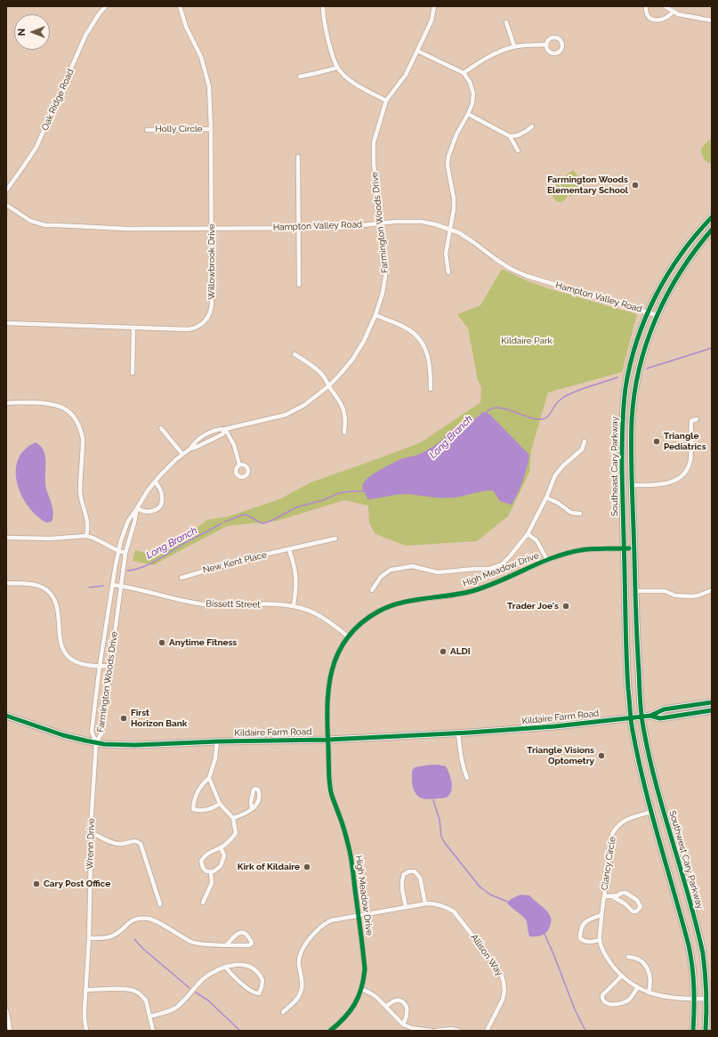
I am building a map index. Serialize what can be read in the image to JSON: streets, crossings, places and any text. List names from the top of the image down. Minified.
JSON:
{"streets":{"main road":["Southeast Cary Parkway","Kildaire Farm Road","Southwest Cary Parkway"],"street":["Oak Ridge Road","Holly Circle","Farmington Woods Drive","Hampton Valley Road","Willowbrook Drive","New Kent Place","High Meadow Drive","Bissett Street","Wrenn Drive","Clancy Circle","Allison Way"]},"crossings":[["Holly Circle","Willowbrook Drive"],["Farmington Woods Drive","Hampton Valley Road"],["Farmington Woods Drive","Bissett Street"],["Farmington Woods Drive","Kildaire Farm Road"],["Farmington Woods Drive","Wrenn Drive"],["Hampton Valley Road","Willowbrook Drive"],["Hampton Valley Road","Southeast Cary Parkway"],["Southeast Cary Parkway","High Meadow Drive"],["Southeast Cary Parkway","Kildaire Farm Road"],["Southeast Cary Parkway","Southwest Cary Parkway"],["High Meadow Drive","Bissett Street"],["High Meadow Drive","Kildaire Farm Road"],["High Meadow Drive","Allison Way"],["Kildaire Farm Road","Wrenn Drive"],["Kildaire Farm Road","Southwest Cary Parkway"],["Southwest Cary Parkway","Clancy Circle"]],"water":["Long Branch"],"parks":["Kildaire Park"],"places":["Farmington Woods Elementary School","Triangle Pediatrics","Trader Joe's","Anytime Fitness","ALDI","First Horizon Bank","Triangle Visions Optometry","Kirk of Kildaire","Cary Post Office"],"north":"left"}
